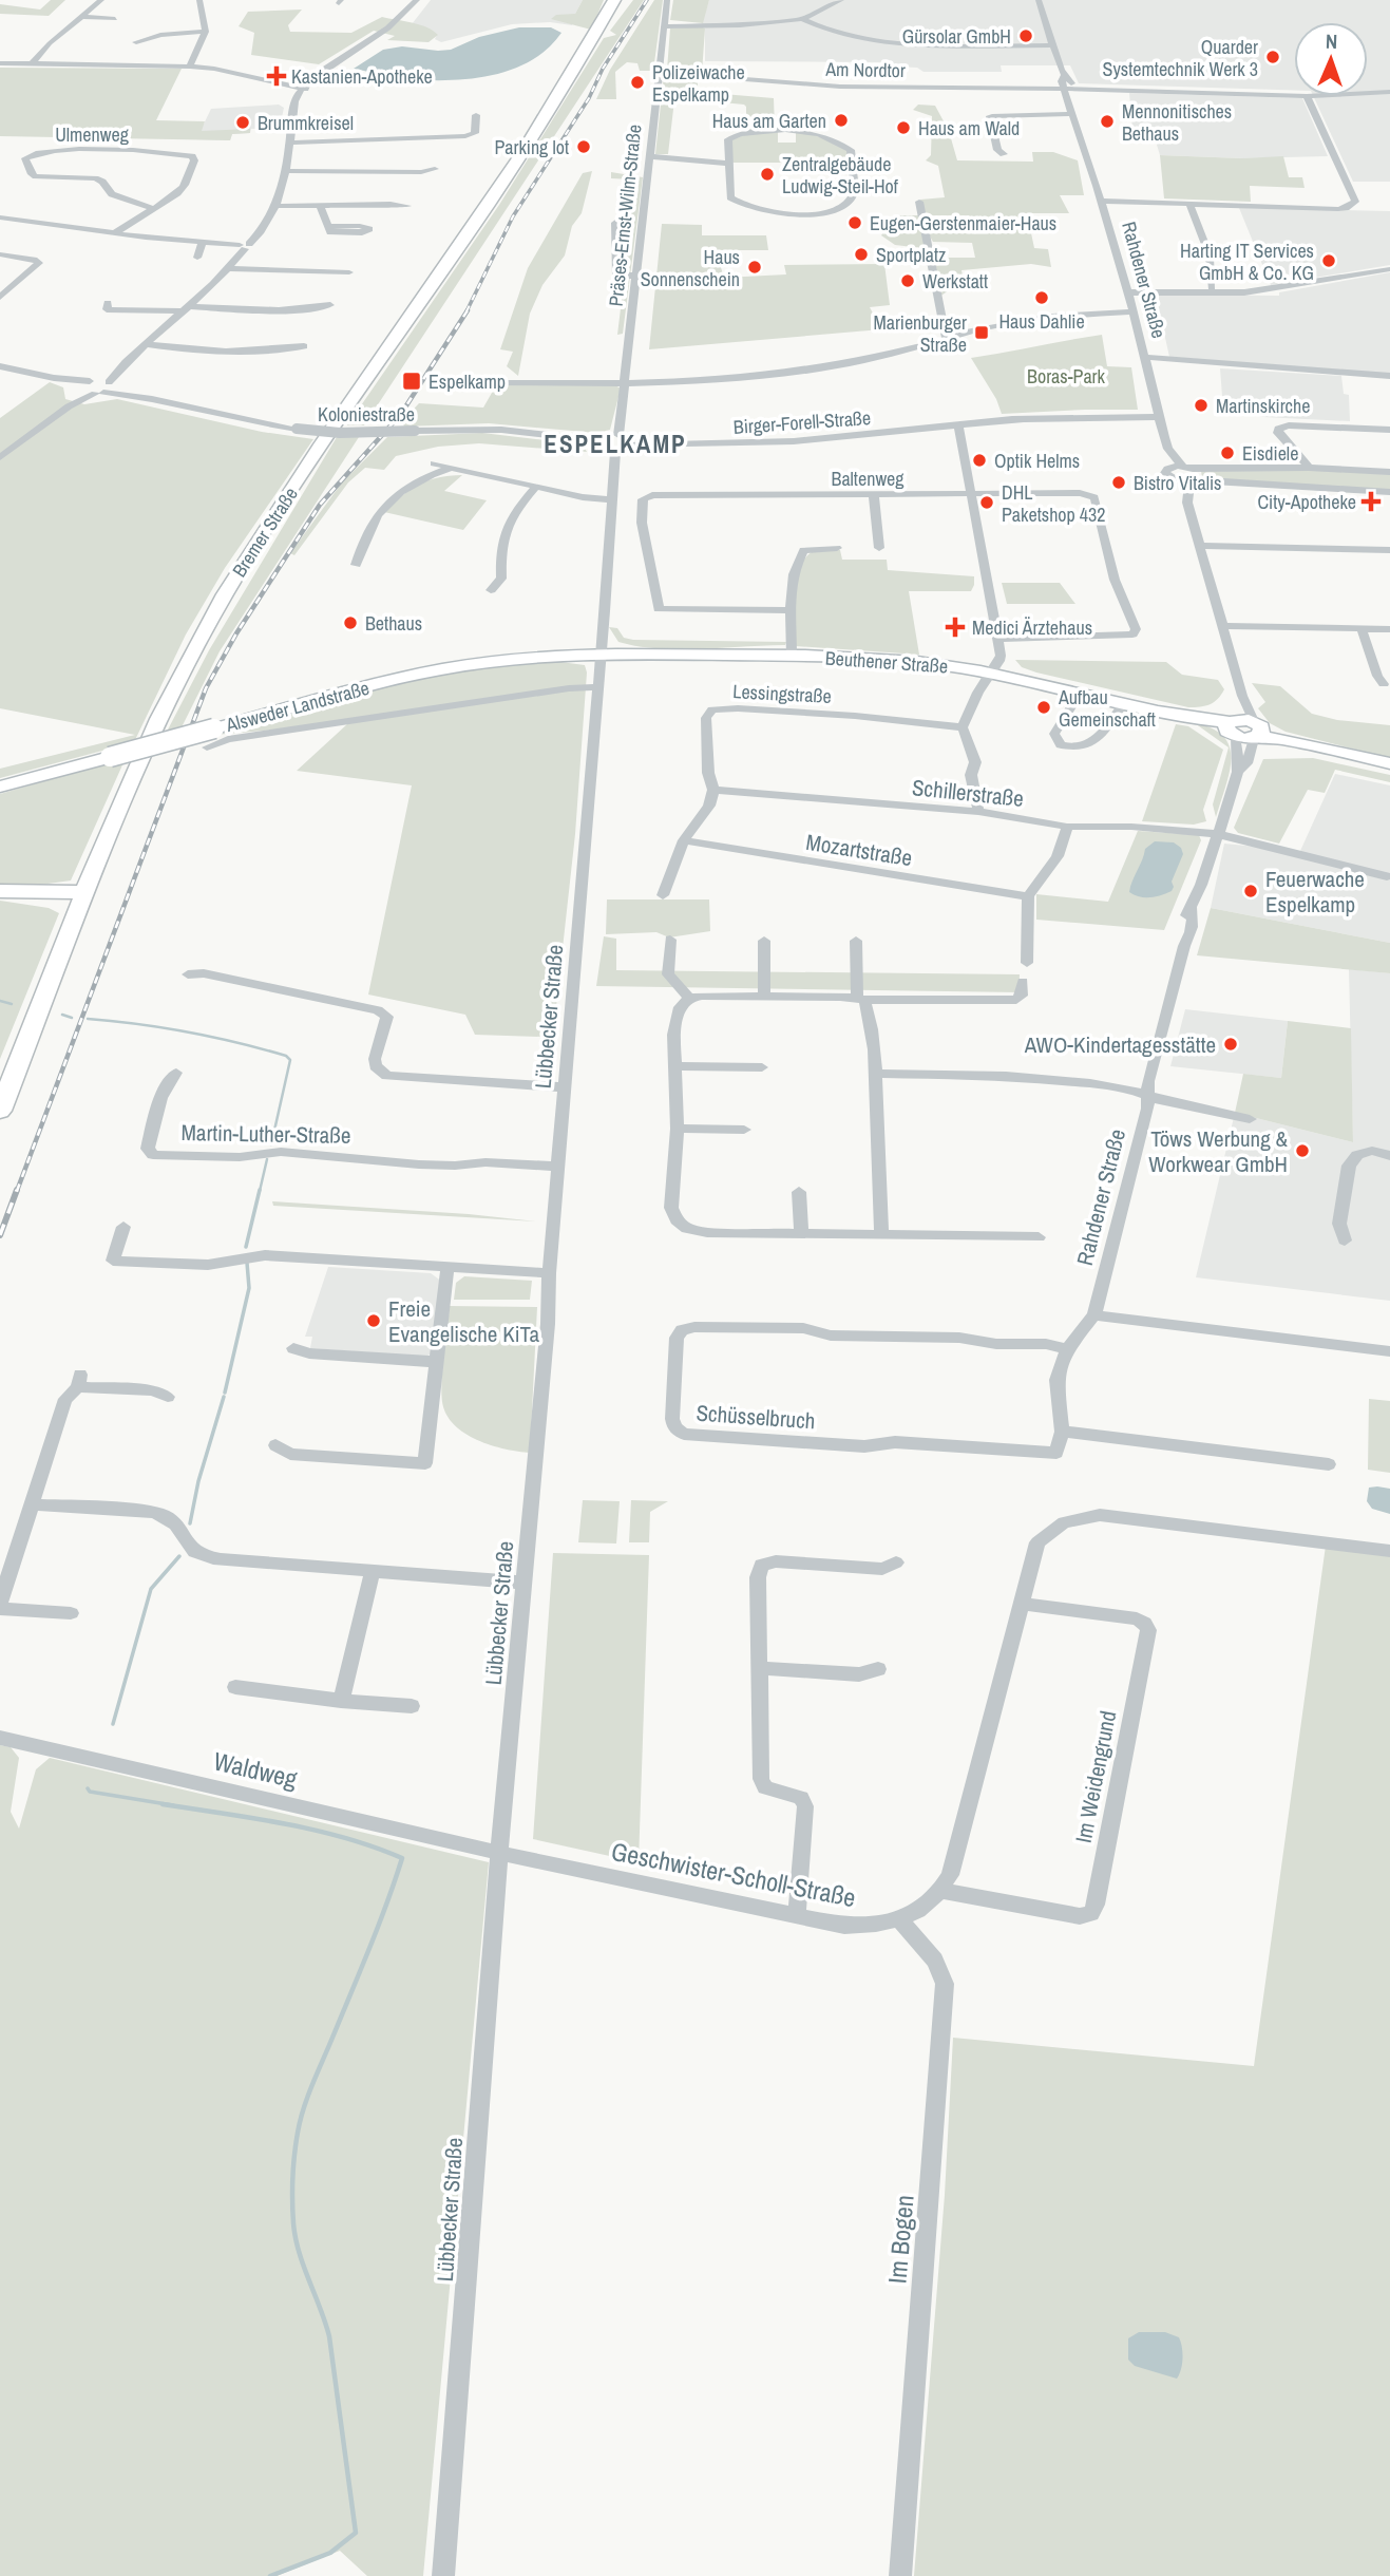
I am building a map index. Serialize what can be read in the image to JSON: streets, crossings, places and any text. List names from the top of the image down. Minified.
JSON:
{"streets":{"main road":["Bremer Straße","Beuthener Straße","Alsweder Landstraße"],"street":["Am Nordtor","Ulmenweg","Präses-Ernst-Wilm-Straße","Rahdener Straße","Koloniestraße","Birger-Forell-Straße","Baltenweg","Lessingstraße","Schillerstraße","Mozartstraße","Lübbecker Straße","Martin-Luther-Straße","Schüsselbruch","Waldweg","Im Weidengrund","Geschwister-Scholl-Straße","Im Bogen"]},"crossings":[["Am Nordtor","Präses-Ernst-Wilm-Straße"],["Am Nordtor","Rahdener Straße"],["Rahdener Straße","Birger-Forell-Straße"],["Rahdener Straße","Beuthener Straße"],["Rahdener Straße","Schillerstraße"],["Rahdener Straße","Schüsselbruch"],["Beuthener Straße","Alsweder Landstraße"],["Beuthener Straße","Lübbecker Straße"],["Lessingstraße","Schillerstraße"],["Alsweder Landstraße","Lübbecker Straße"],["Lübbecker Straße","Martin-Luther-Straße"],["Lübbecker Straße","Waldweg"],["Lübbecker Straße","Geschwister-Scholl-Straße"],["Waldweg","Geschwister-Scholl-Straße"],["Im Weidengrund","Geschwister-Scholl-Straße"],["Geschwister-Scholl-Straße","Im Bogen"]],"districts":["ESPELKAMP"],"parks":["Boras-Park"],"places":{"other":["Gürsolar GmbH","Quarder Systemtechnik Werk 3","Polizeiwache Espelkamp","Haus am Garten","Mennonitisches Bethaus","Brummkreisel","Haus am Wald","Parking lot","Zentralgebäude Ludwig-Steil-Hof","Eugen-Gerstenmaier-Haus","Sportplatz","Harting IT Services GmbH & Co. KG","Haus Sonnenschein","Werkstatt","Haus Dahlie","Martinskirche","Eisdiele","Optik Helms","Bistro Vitalis","DHL Paketshop 432","Bethaus","Aufbau Gemeinschaft","Feuerwache Espelkamp","AWO-Kindertagesstätte","Töws Werbung & Workwear GmbH","Freie Evangelische KiTa"],"health":["Kastanien-Apotheke","City-Apotheke","Medici Ärztehaus"],"transit":["Marienburger Straße","Espelkamp"]},"north":"top"}
